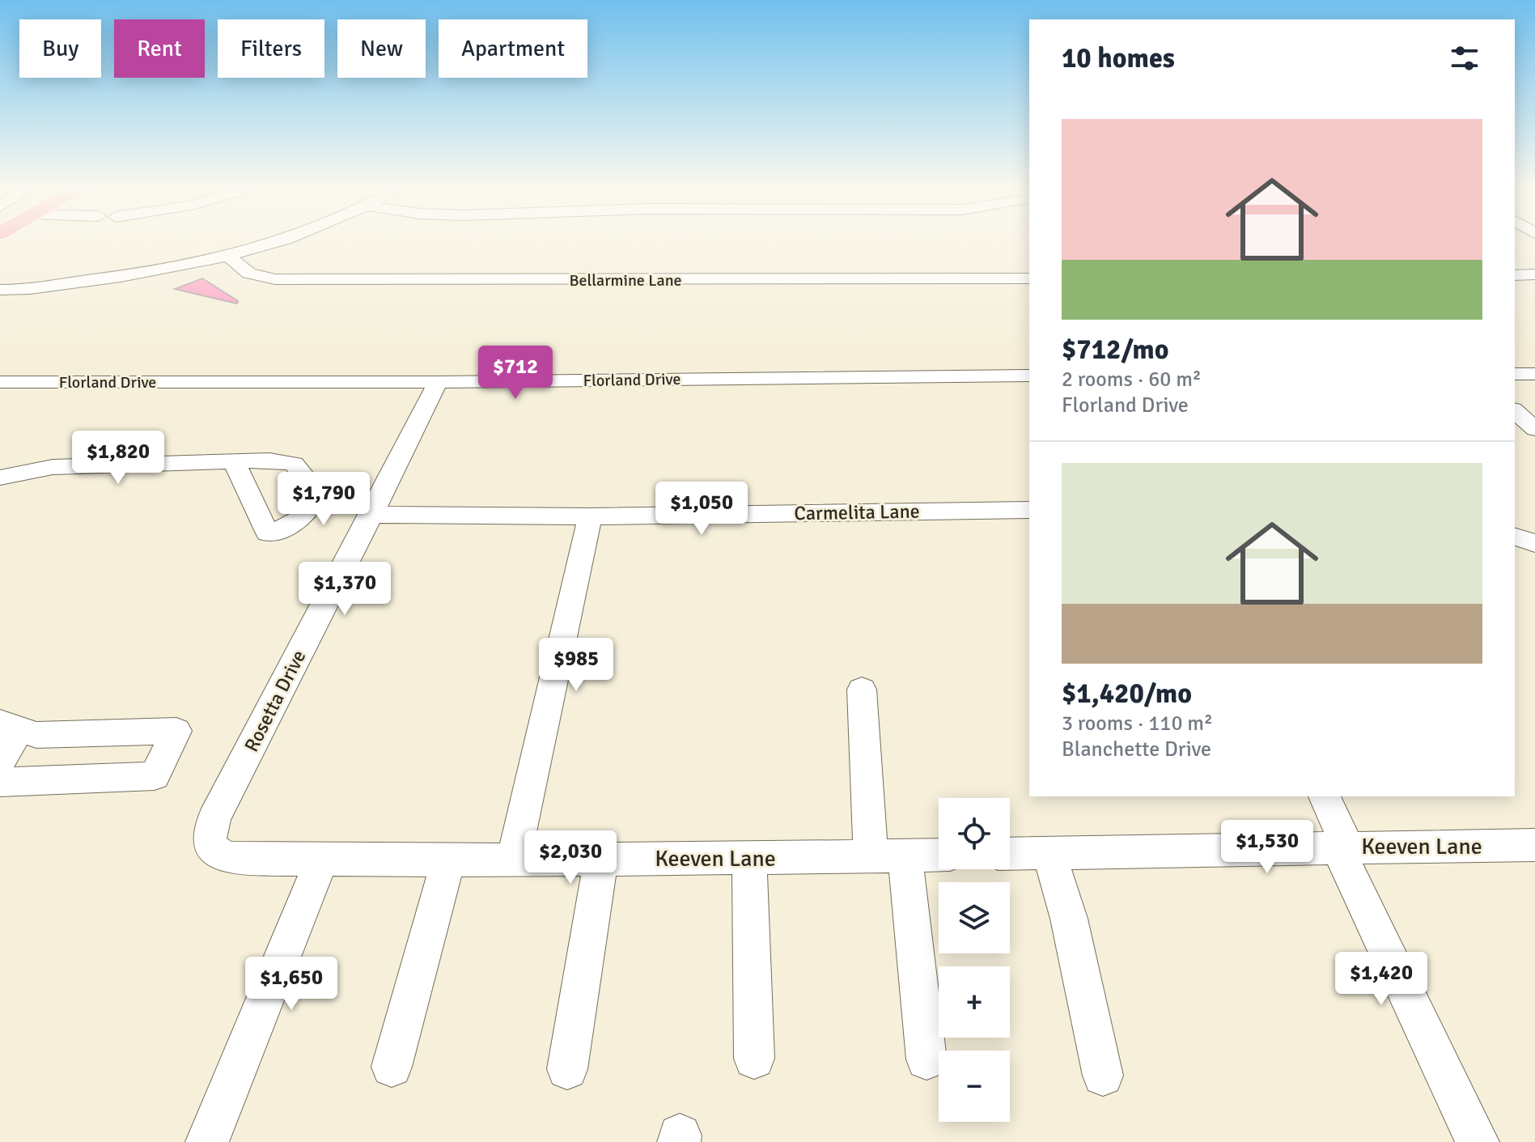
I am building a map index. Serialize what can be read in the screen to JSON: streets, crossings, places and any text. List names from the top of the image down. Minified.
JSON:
{"streets":{"street":["Bellarmine Lane","Florland Drive","Carmelita Lane","Rosetta Drive","Keeven Lane"]},"crossings":[["Florland Drive","Rosetta Drive"],["Carmelita Lane","Rosetta Drive"],["Rosetta Drive","Keeven Lane"]],"page":{"chip":["Buy","Rent","Filters","New","Apartment"],"heading":"10 homes","list":[{"name":"$712/mo","note":"2 rooms · 60 m² · Florland Drive"},{"name":"$1,420/mo","note":"3 rooms · 110 m² · Blanchette Drive"}],"price":["$712","$1,820","$1,790","$1,050","$1,370","$985","$1,530","$2,030","$1,420","$1,650"],"map_buttons":["+","−"]}}
